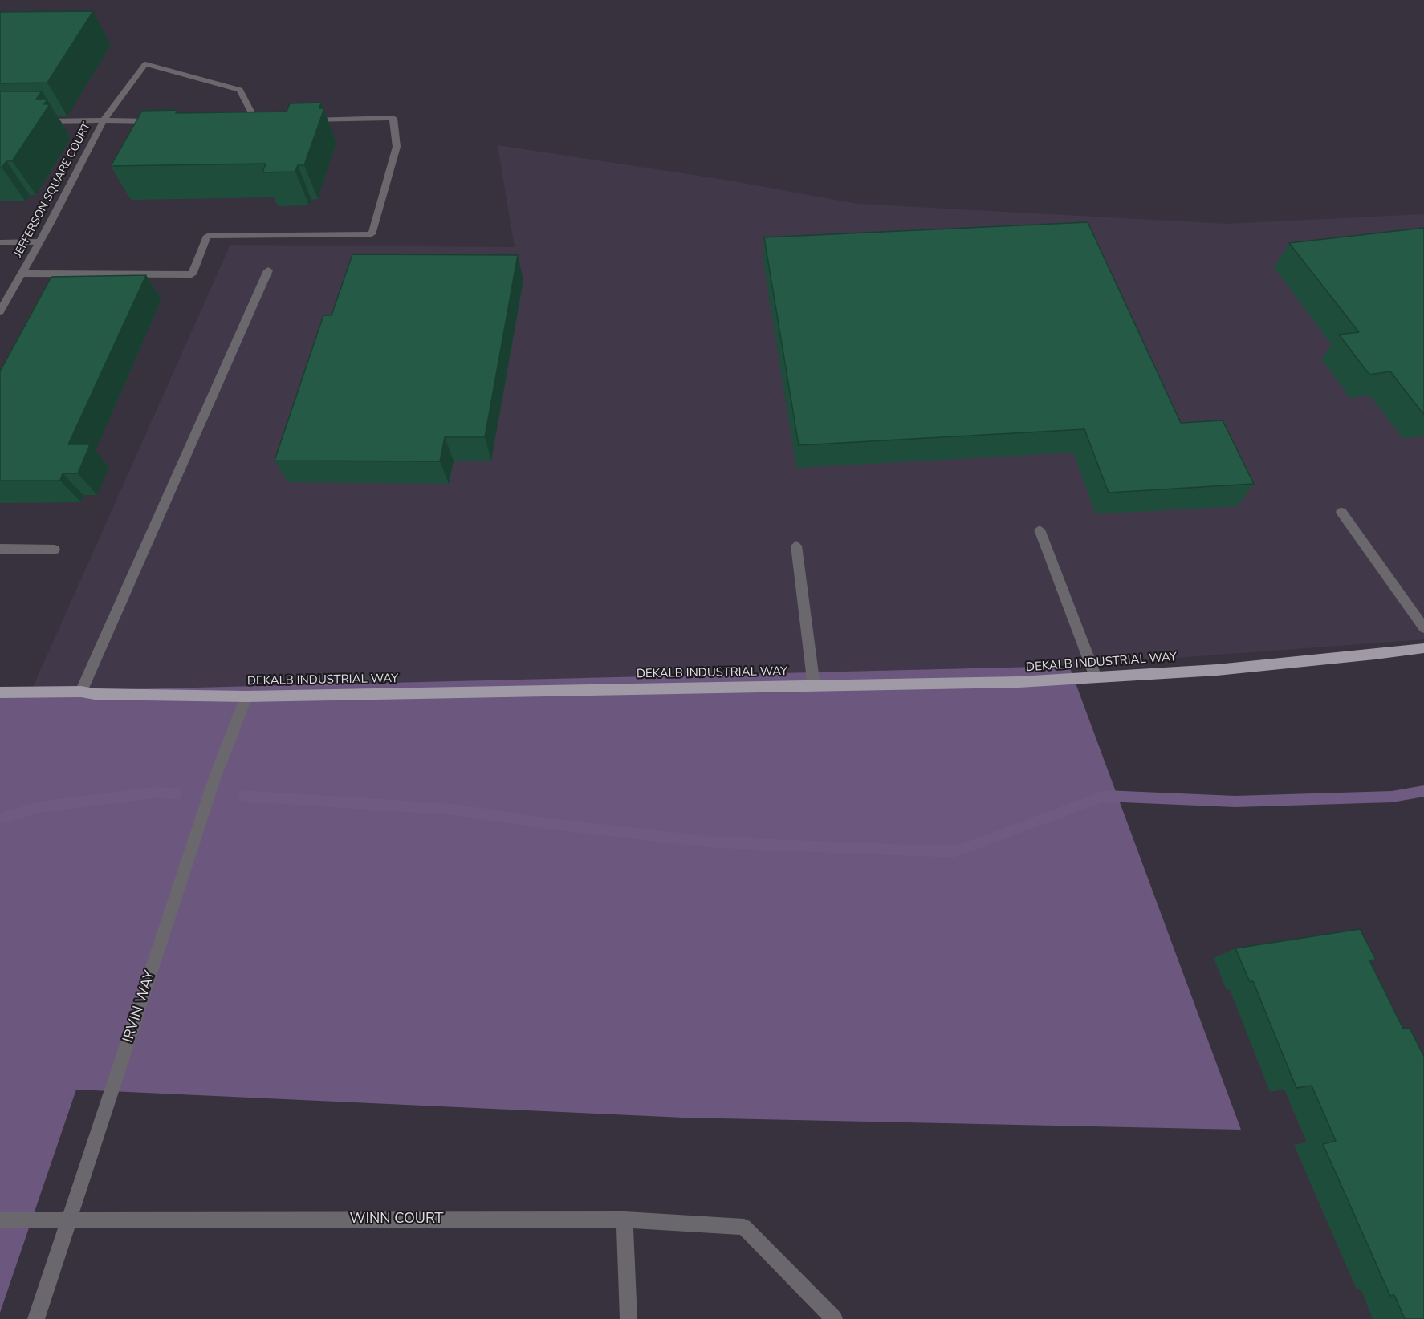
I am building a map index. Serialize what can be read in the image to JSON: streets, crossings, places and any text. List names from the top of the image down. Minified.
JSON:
{"streets":{"main road":["DEKALB INDUSTRIAL WAY"],"street":["JEFFERSON SQUARE COURT","IRVIN WAY","WINN COURT"]},"crossings":[["DEKALB INDUSTRIAL WAY","IRVIN WAY"],["IRVIN WAY","WINN COURT"]]}
